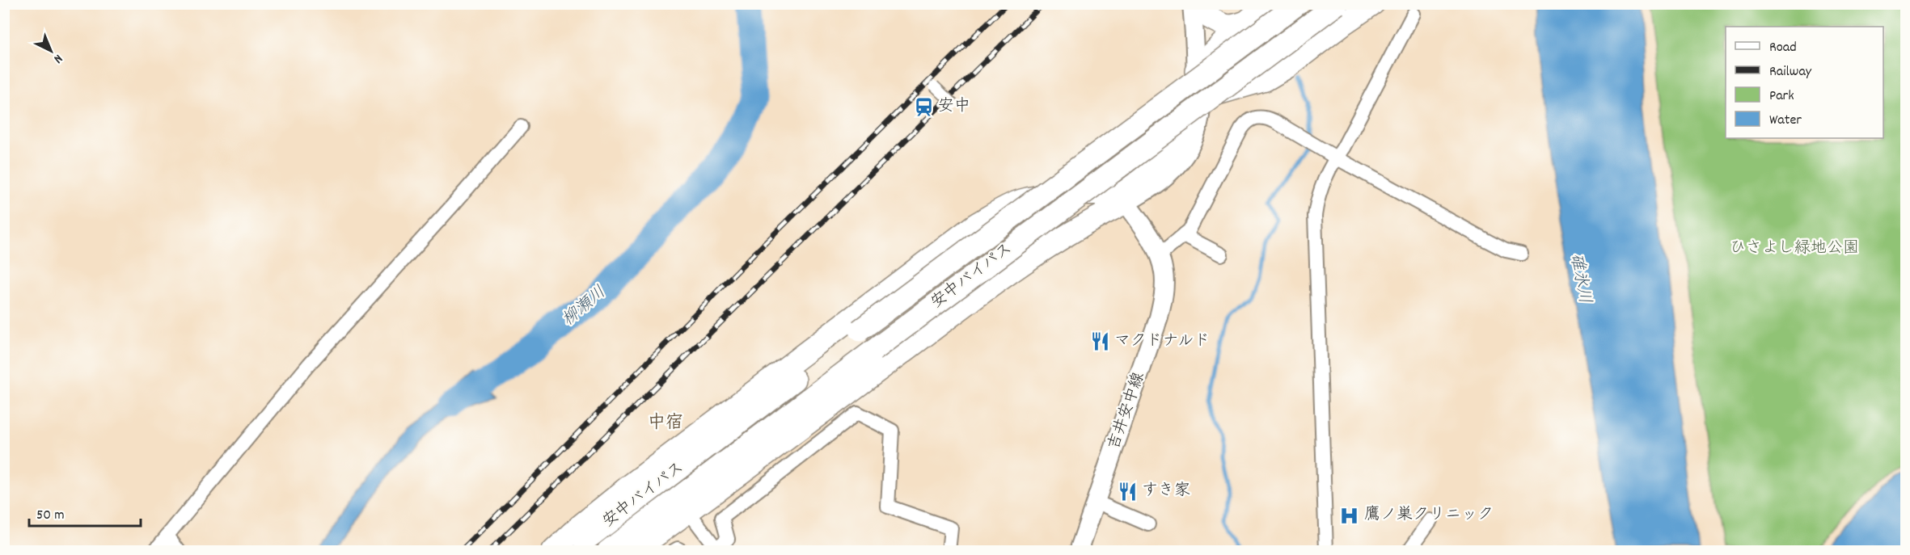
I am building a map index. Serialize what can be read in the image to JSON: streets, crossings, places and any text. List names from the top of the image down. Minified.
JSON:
{"streets":{"highway":["安中バイパス"],"main road":["吉井安中線"]},"districts":["中宿"],"water":["碓氷川","柳瀬川"],"parks":["ひさよし緑地公園"],"places":{"station":["安中"],"restaurant":["マクドナルド","すき家"],"hospital":["鷹ノ巣クリニック"]},"legend":["Road","Railway","Park","Water"],"scale_bar":"50 m","north":"bottom right"}
